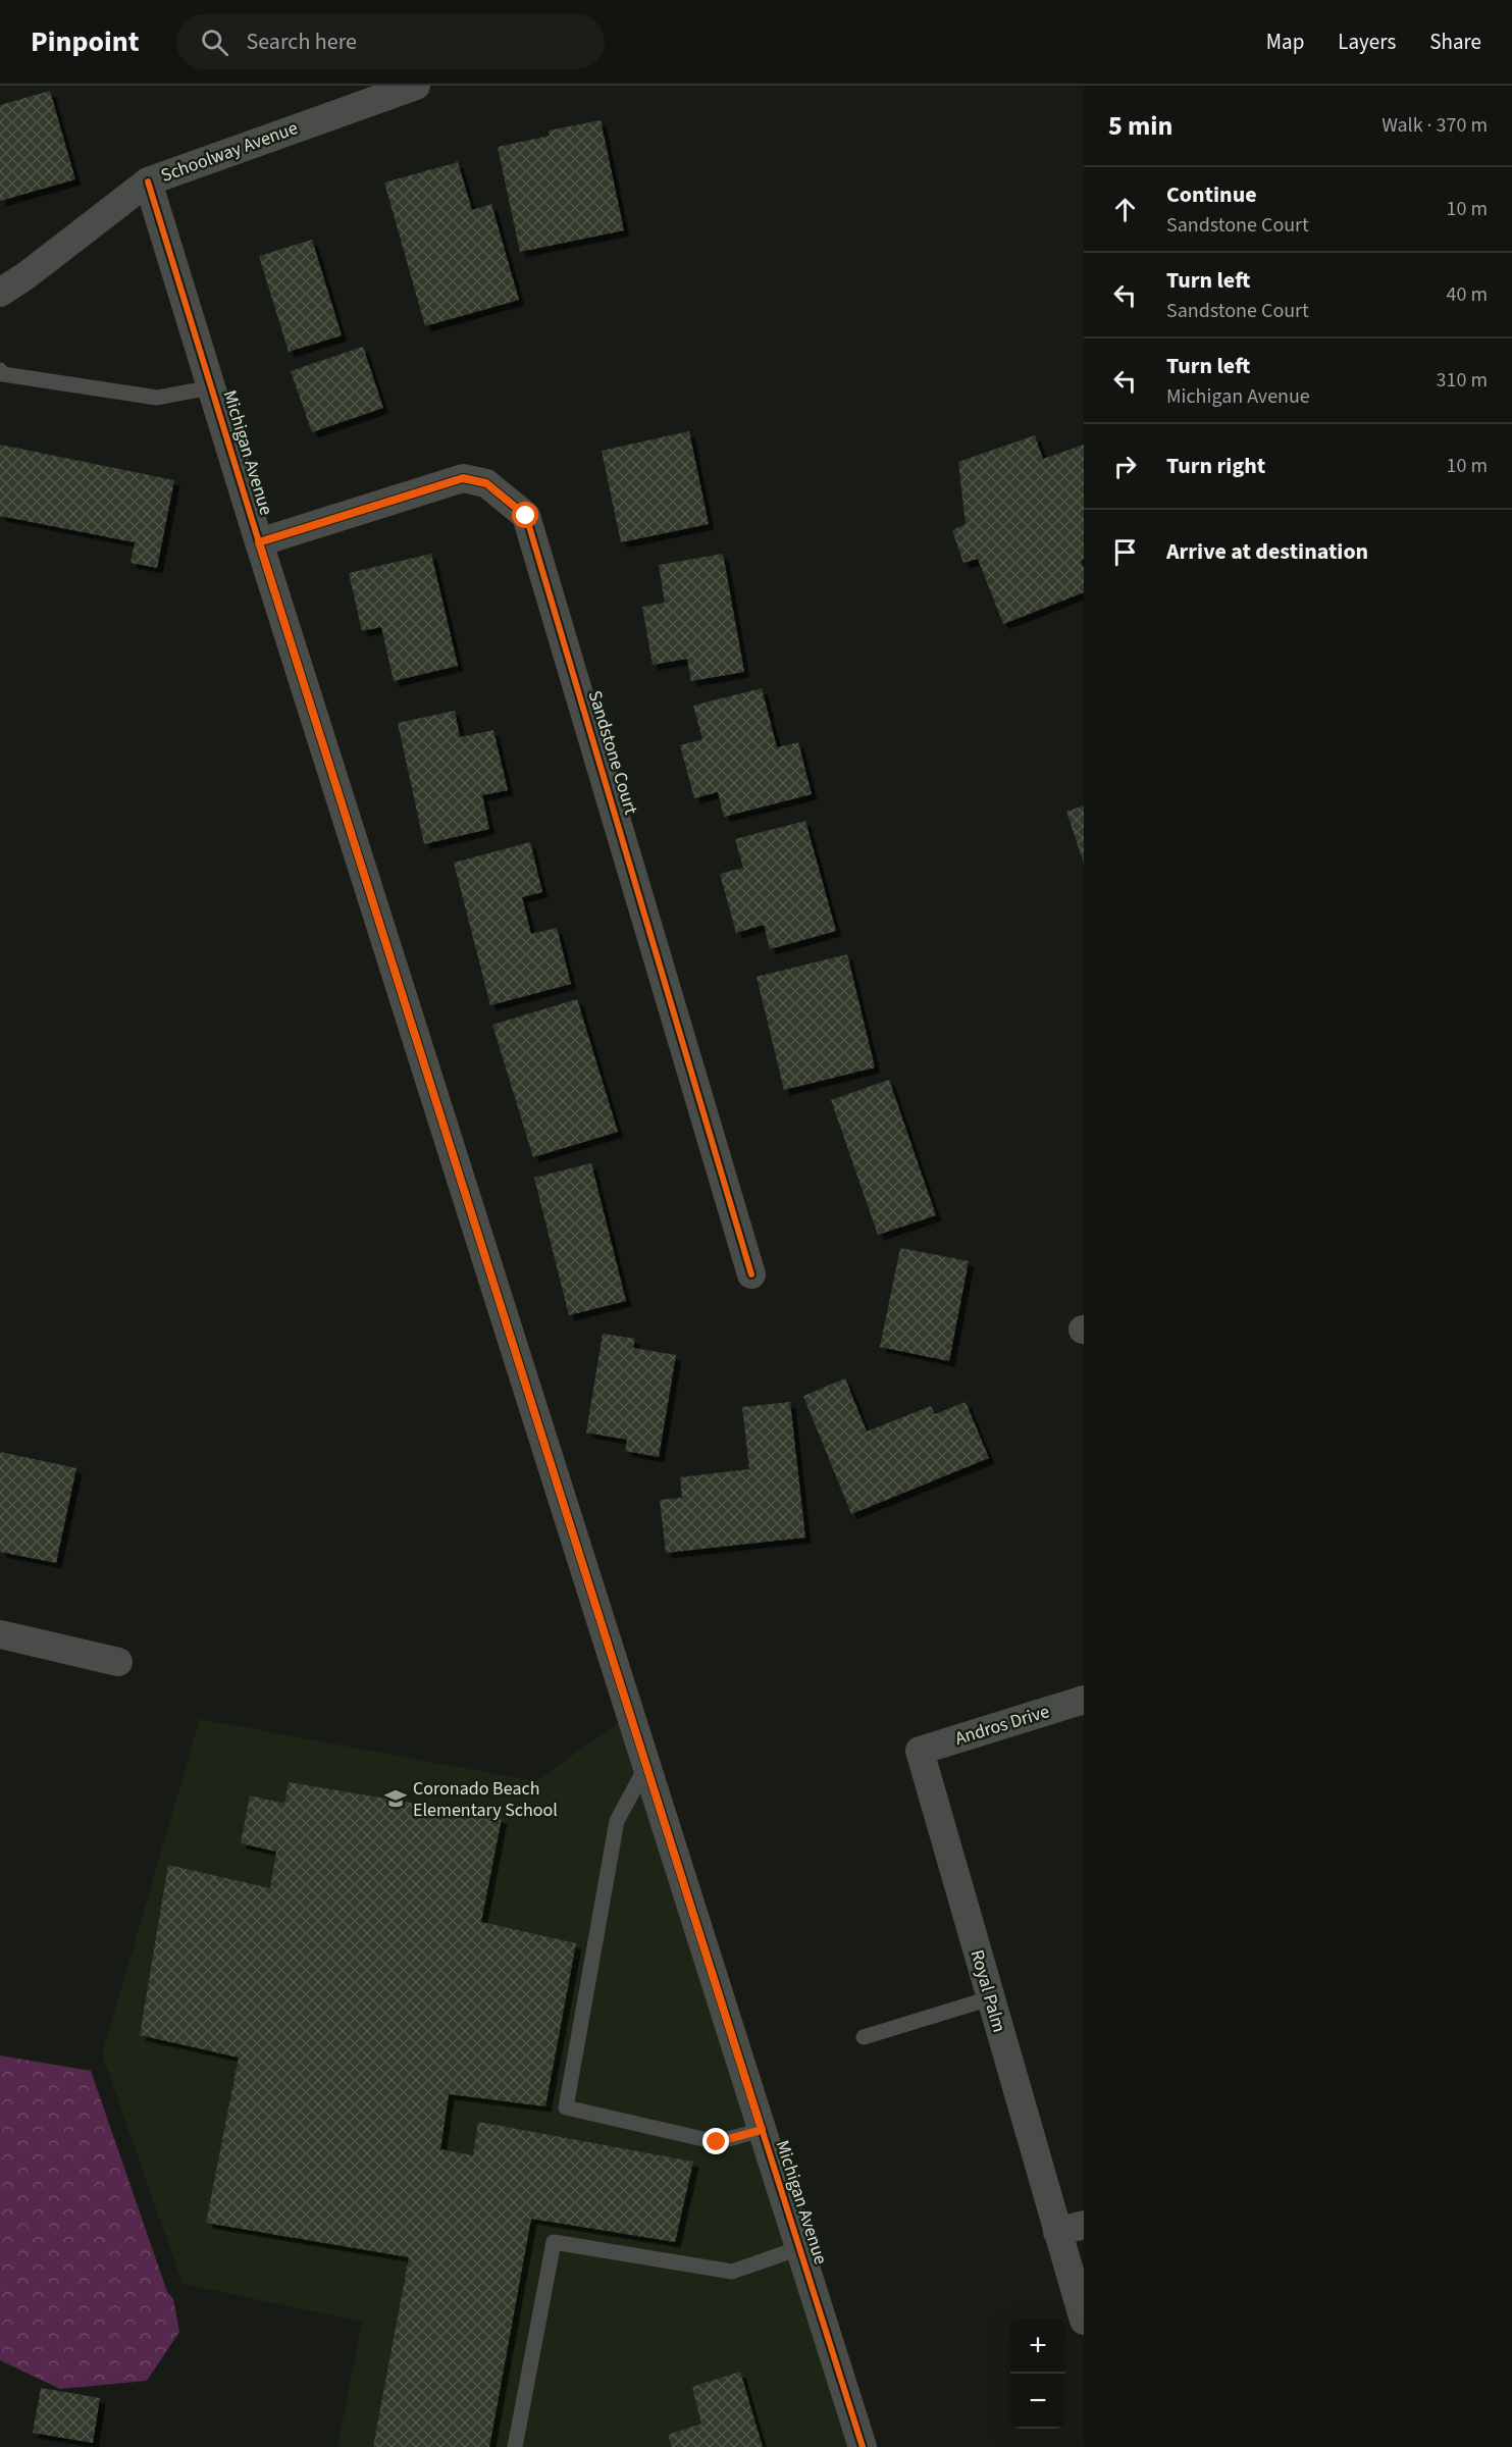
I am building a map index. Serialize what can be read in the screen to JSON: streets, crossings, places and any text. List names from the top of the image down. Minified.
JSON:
{"streets":{"street":["Schoolway Avenue","Michigan Avenue","Sandstone Court","Andros Drive","Royal Palm"]},"crossings":[["Schoolway Avenue","Michigan Avenue"],["Michigan Avenue","Sandstone Court"],["Andros Drive","Royal Palm"]],"places":{"school or university":["Coronado Beach Elementary School"]},"page":{"header":"Pinpoint","search":"Search here","nav":["Map","Layers","Share"],"heading":["5 min","Walk · 370 m"],"list":[["Continue","Sandstone Court","10 m"],["Turn left","Sandstone Court","40 m"],["Turn left","Michigan Avenue","310 m"],["Turn right","10 m"],"Arrive at destination"],"map_buttons":["+","−"]}}
